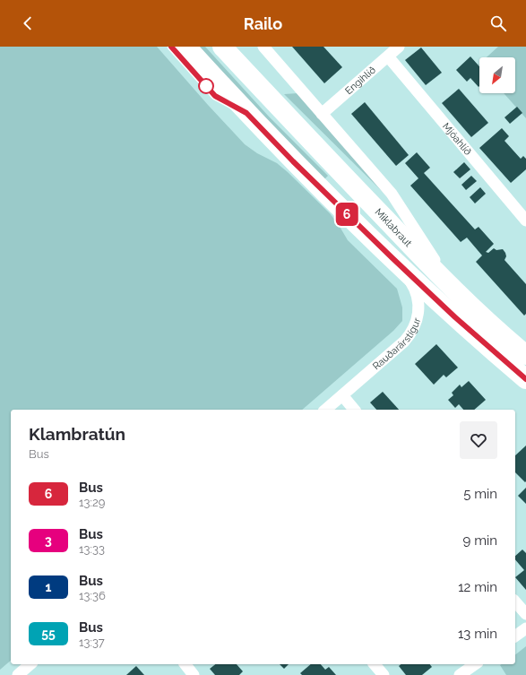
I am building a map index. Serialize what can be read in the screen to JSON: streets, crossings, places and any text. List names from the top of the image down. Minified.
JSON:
{"streets":{"highway":["Miklabraut"],"street":["Engihlíð","Mjóahlíð","Rauðarárstígur"]},"crossings":[["Engihlíð","Mjóahlíð"]],"lines":["bus line 6"],"north":"bottom left","page":{"header":"Railo","on_map":"6","heading":["Klambratún","Bus"],"list":[{"mark":"6","name":"Bus","note":"13:29","value":"5 min"},{"mark":"3","name":"Bus","note":"13:33","value":"9 min"},{"mark":"1","name":"Bus","note":"13:36","value":"12 min"},{"mark":"55","name":"Bus","note":"13:37","value":"13 min"}]}}
